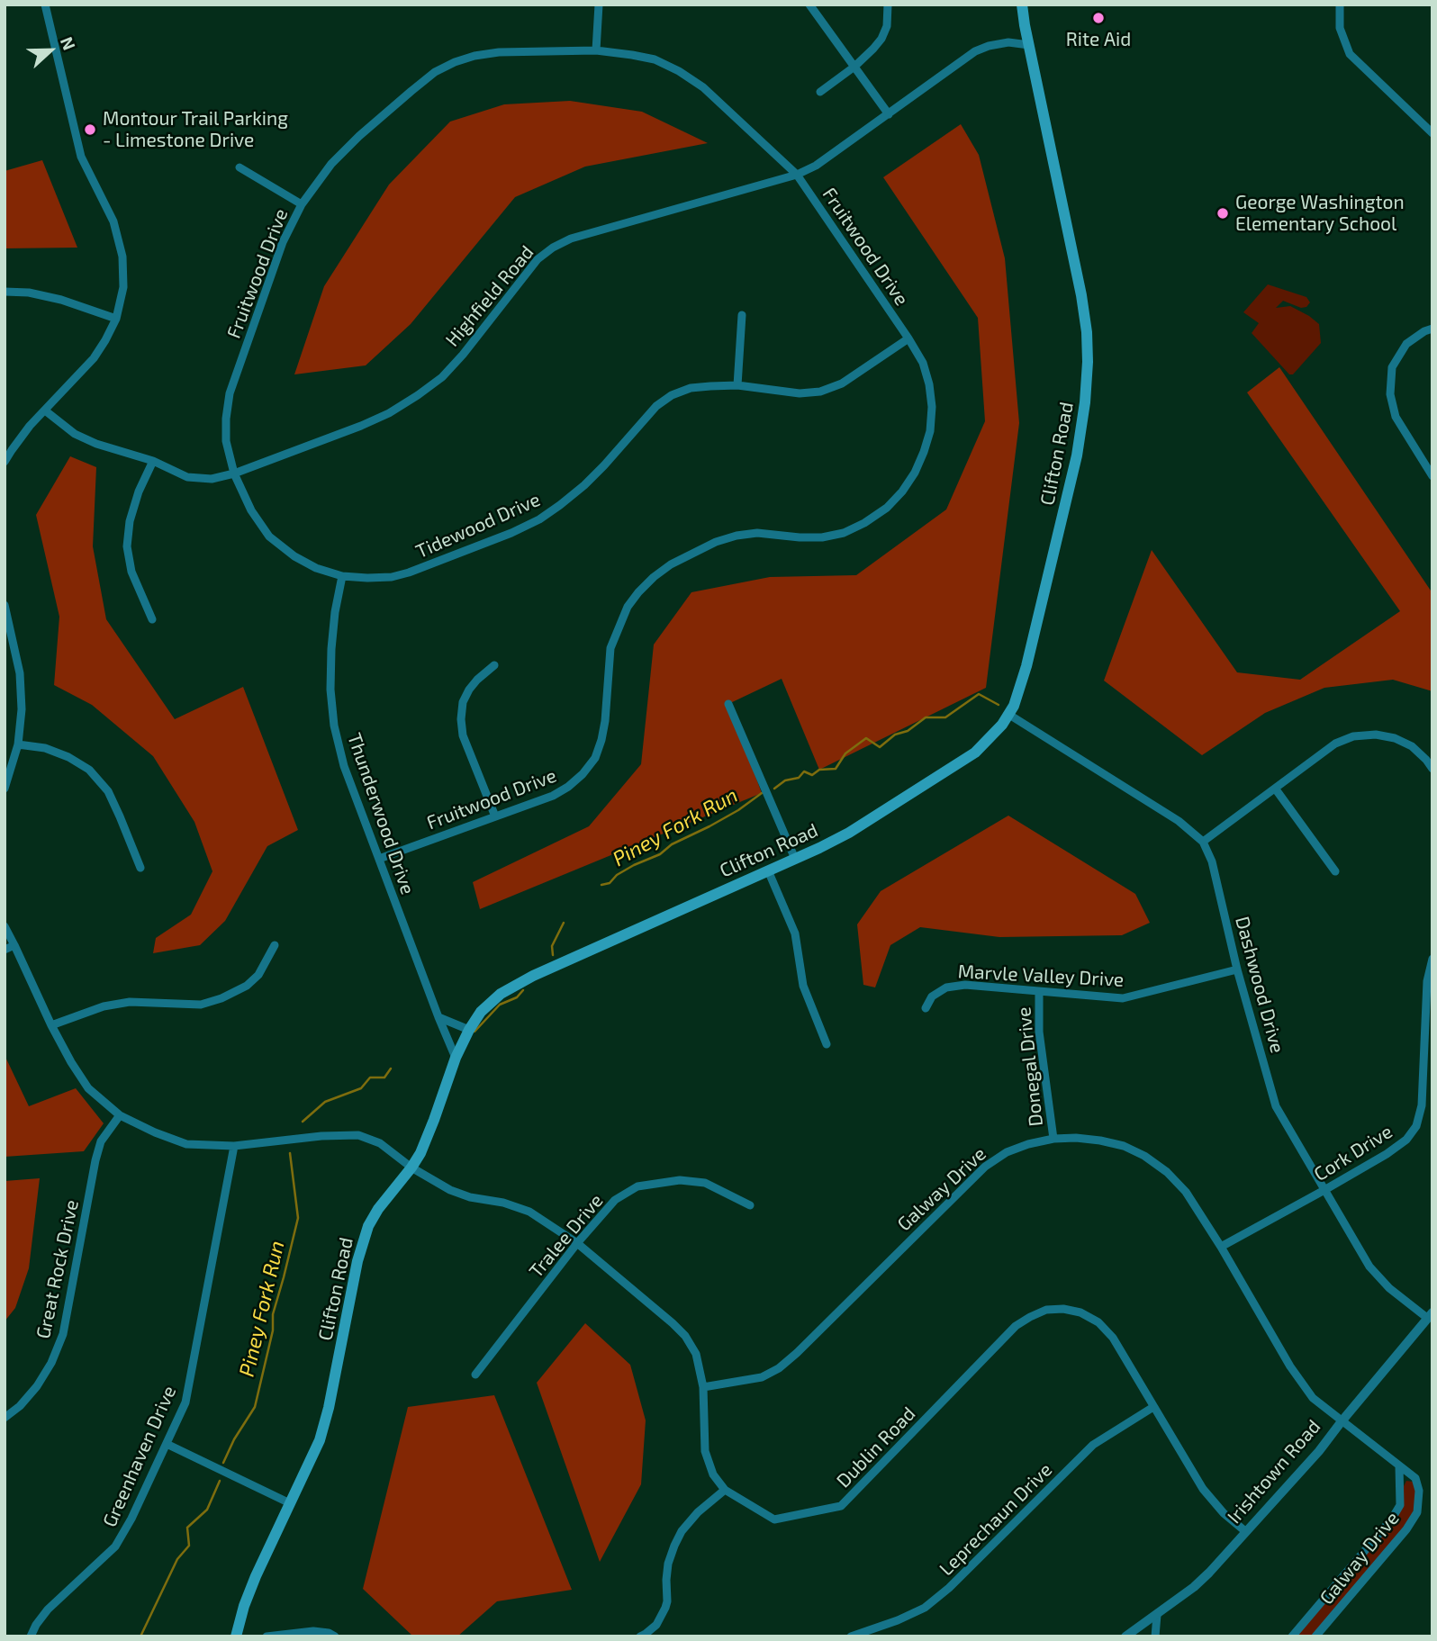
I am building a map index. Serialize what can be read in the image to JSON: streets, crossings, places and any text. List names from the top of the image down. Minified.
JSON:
{"streets":{"main road":["Clifton Road"],"street":["Fruitwood Drive","Highfield Road","Tidewood Drive","Thunderwood Drive","Marvle Valley Drive","Dashwood Drive","Donegal Drive","Cork Drive","Galway Drive","Tralee Drive","Great Rock Drive","Dublin Road","Greenhaven Drive","Irishtown Road","Leprechaun Drive"]},"crossings":[["Fruitwood Drive","Highfield Road"],["Fruitwood Drive","Tidewood Drive"],["Fruitwood Drive","Thunderwood Drive"],["Highfield Road","Clifton Road"],["Highfield Road","Tidewood Drive"],["Clifton Road","Thunderwood Drive"],["Clifton Road","Dashwood Drive"],["Tidewood Drive","Thunderwood Drive"],["Marvle Valley Drive","Dashwood Drive"],["Marvle Valley Drive","Donegal Drive"],["Dashwood Drive","Cork Drive"],["Dashwood Drive","Irishtown Road"],["Donegal Drive","Galway Drive"],["Cork Drive","Galway Drive"],["Galway Drive","Irishtown Road"],["Dublin Road","Irishtown Road"],["Dublin Road","Leprechaun Drive"]],"water":["Piney Fork Run"],"places":["Rite Aid","Montour Trail Parking - Limestone Drive","George Washington Elementary School"],"north":"right"}
